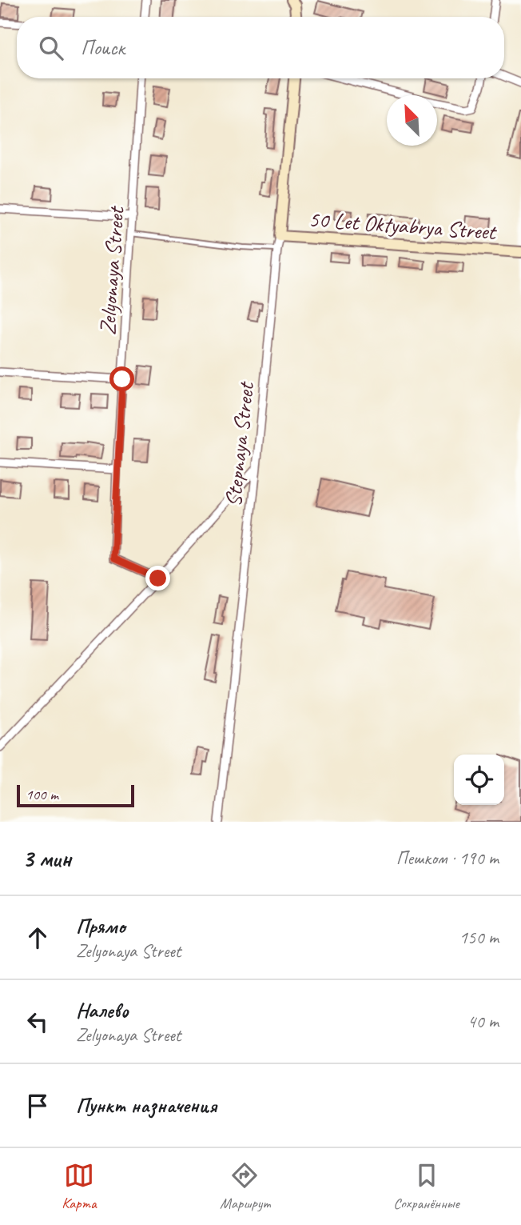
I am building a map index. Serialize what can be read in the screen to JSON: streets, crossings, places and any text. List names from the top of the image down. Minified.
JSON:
{"streets":{"street":["50 Let Oktyabrya Street","Zelyonaya Street","Stepnaya Street"]},"crossings":[["50 Let Oktyabrya Street","Stepnaya Street"]],"scale_bar":"100 m","north":"top left","page":{"search":"Поиск","scale":"100 m","heading":["3 мин","Пешком · 190 m"],"list":[["Прямо","Zelyonaya Street","150 m"],["Налево","Zelyonaya Street","40 m"],"Пункт назначения"],"nav":["Карта","Маршрут","Сохранённые"]}}
